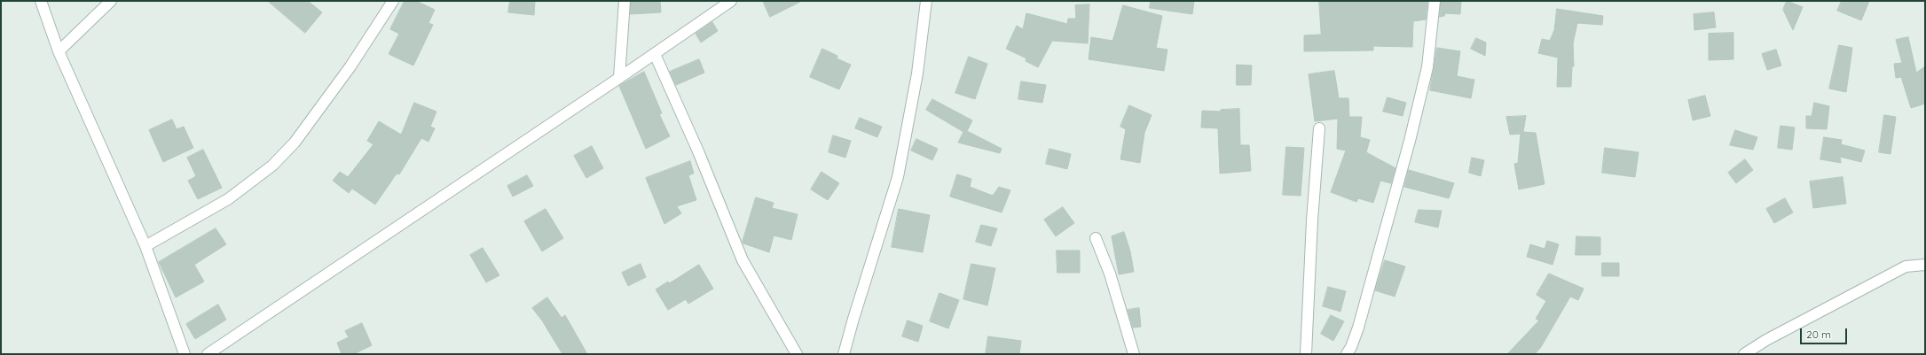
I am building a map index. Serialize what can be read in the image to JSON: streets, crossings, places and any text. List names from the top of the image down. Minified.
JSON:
{"scale_bar":"20 m"}
